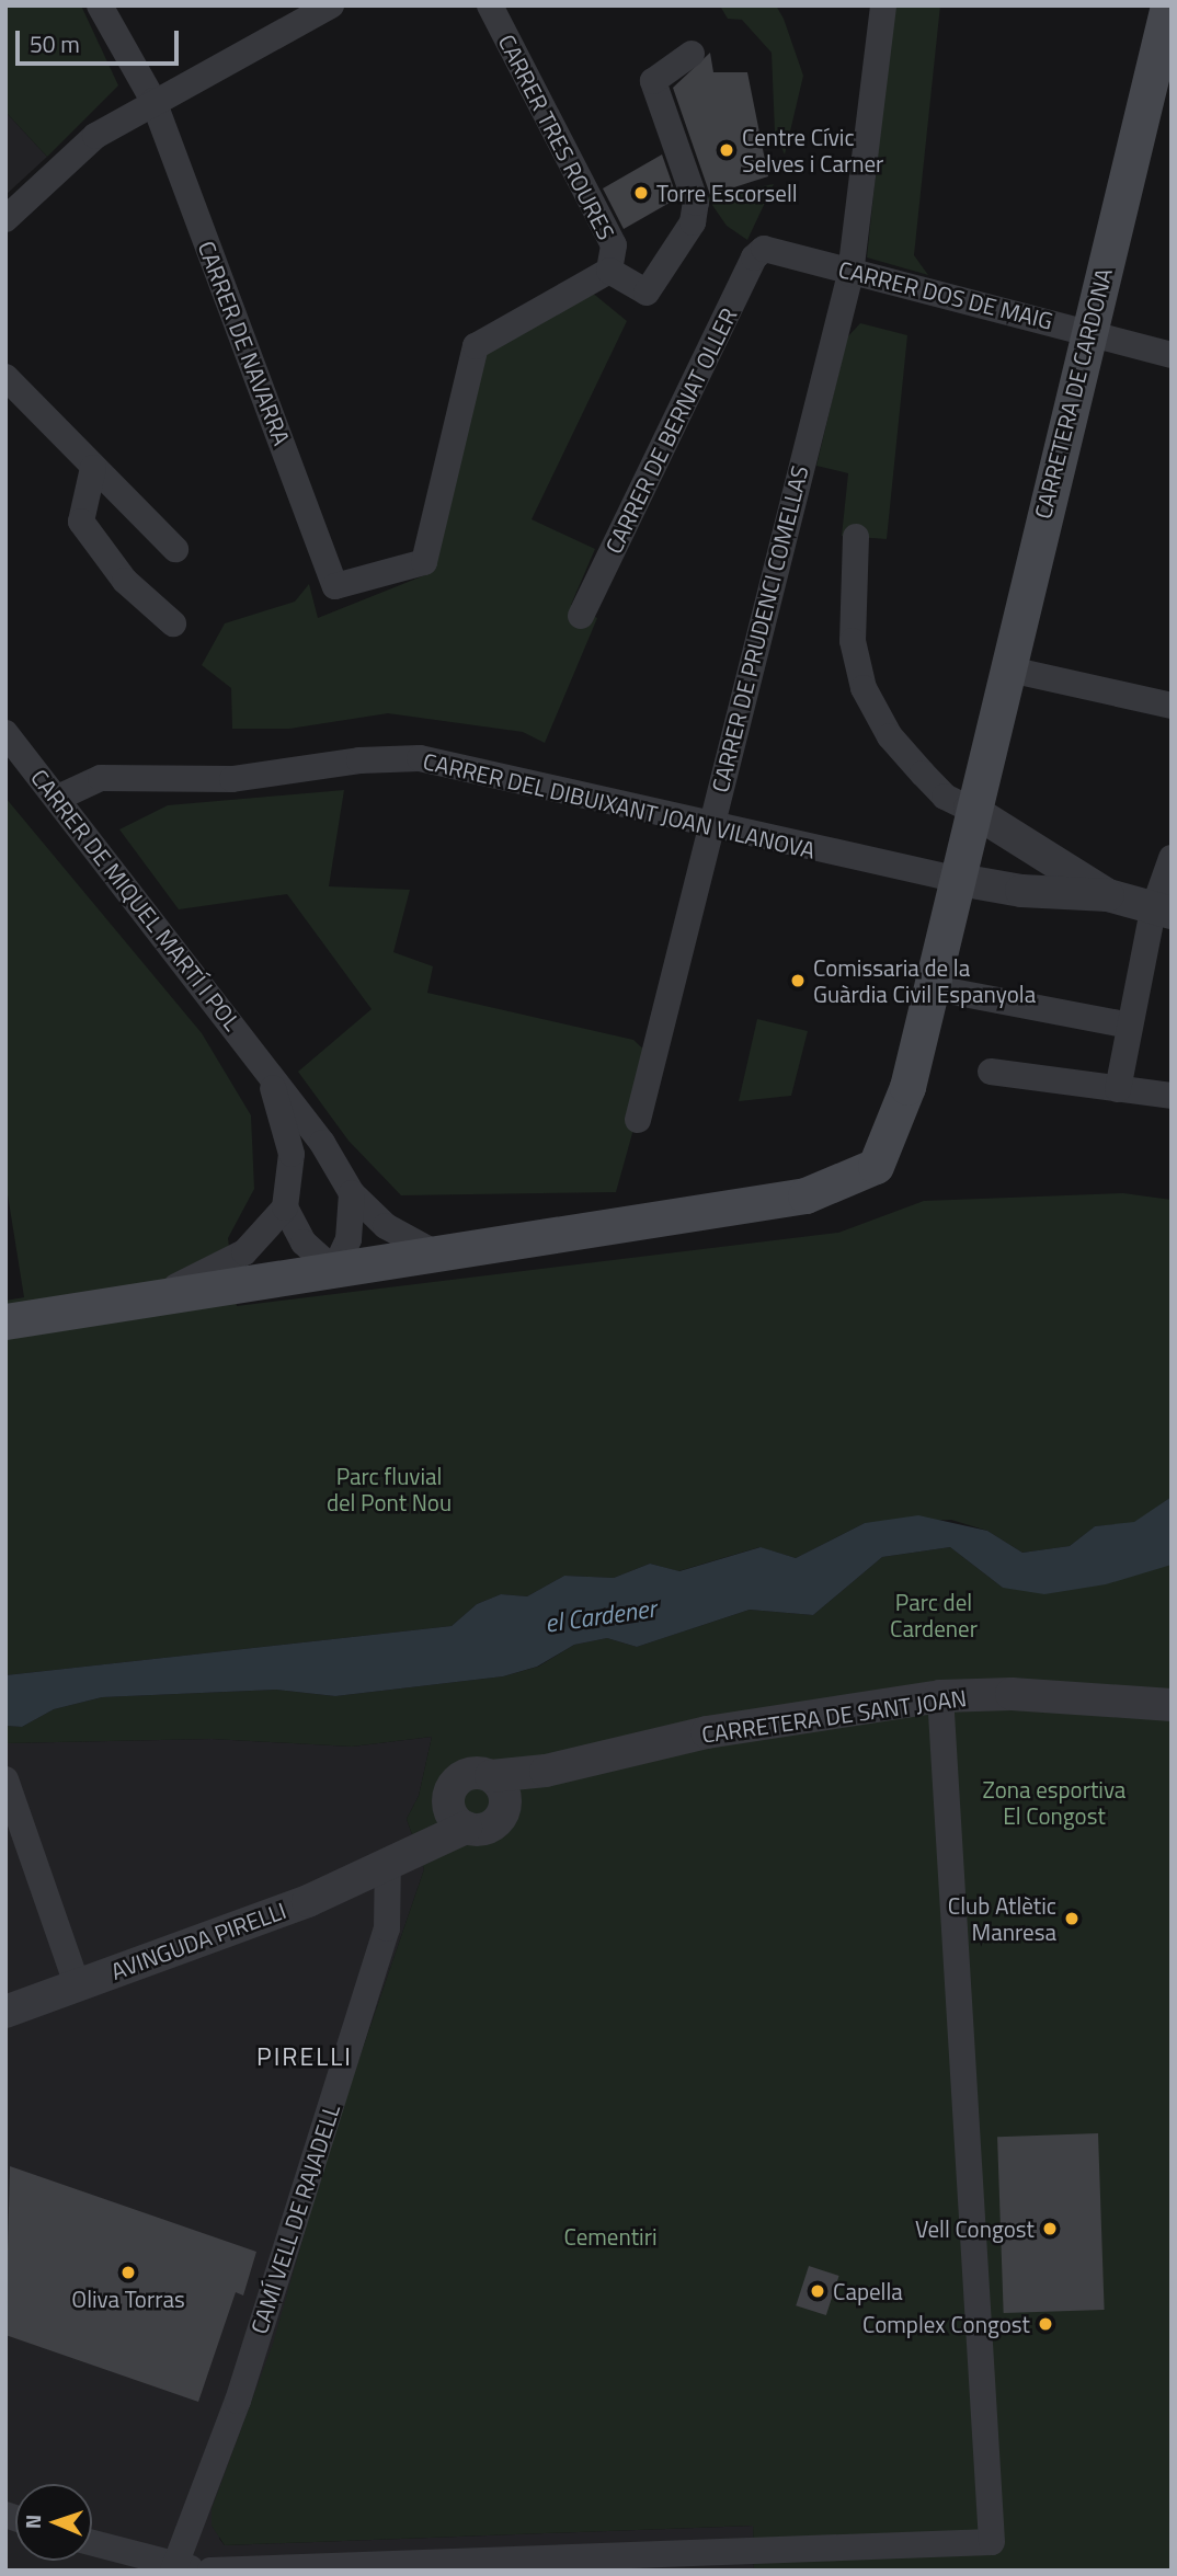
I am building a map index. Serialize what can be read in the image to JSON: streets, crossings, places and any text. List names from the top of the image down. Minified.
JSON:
{"streets":{"main road":["CARRETERA DE CARDONA"],"street":["CARRER TRES ROURES","CARRER DOS DE MAIG","CARRER DE NAVARRA","CARRER DE BERNAT OLLER","CARRER DE PRUDENCI COMELLAS","CARRER DEL DIBUIXANT JOAN VILANOVA","CARRER DE MIQUEL MARTÍ I POL","CARRETERA DE SANT JOAN","AVINGUDA PIRELLI","CAMÍ VELL DE RAJADELL"]},"crossings":[["CARRER TRES ROURES","CARRER DE NAVARRA"],["CARRER DOS DE MAIG","CARRETERA DE CARDONA"],["CARRER DOS DE MAIG","CARRER DE BERNAT OLLER"],["CARRER DOS DE MAIG","CARRER DE PRUDENCI COMELLAS"],["CARRETERA DE CARDONA","CARRER DEL DIBUIXANT JOAN VILANOVA"],["CARRETERA DE CARDONA","CARRER DE MIQUEL MARTÍ I POL"],["CARRER DE PRUDENCI COMELLAS","CARRER DEL DIBUIXANT JOAN VILANOVA"],["CARRER DEL DIBUIXANT JOAN VILANOVA","CARRER DE MIQUEL MARTÍ I POL"],["CARRETERA DE SANT JOAN","AVINGUDA PIRELLI"],["AVINGUDA PIRELLI","CAMÍ VELL DE RAJADELL"]],"districts":["PIRELLI"],"water":["el Cardener"],"parks":["Parc fluvial del Pont Nou","Parc del Cardener","Zona esportiva El Congost","Cementiri"],"places":["Centre Cívic Selves i Carner","Torre Escorsell","Comissaria de la Guàrdia Civil Espanyola","Club Atlètic Manresa","Vell Congost","Oliva Torras","Capella","Complex Congost"],"scale_bar":"50 m","north":"left"}
